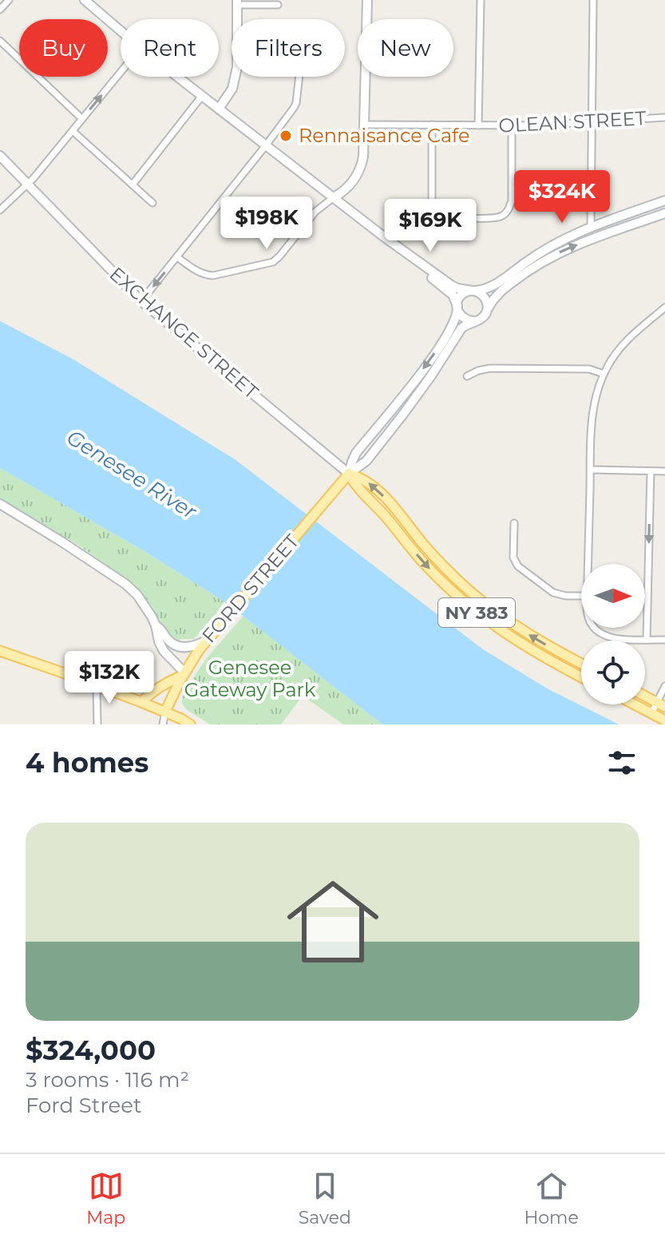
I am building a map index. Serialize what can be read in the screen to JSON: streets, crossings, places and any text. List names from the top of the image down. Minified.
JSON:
{"streets":{"main road":["EXCHANGE STREET","FORD STREET","NY 383"],"street":["OLEAN STREET"]},"crossings":[["EXCHANGE STREET","FORD STREET"],["EXCHANGE STREET","NY 383"],["FORD STREET","NY 383"]],"water":["Genesee River"],"parks":["Genesee Gateway Park"],"places":["Rennaisance Cafe"],"north":"right","page":{"chip":["Buy","Rent","Filters","New"],"price":["$324K","$198K","$169K","$132K"],"heading":"4 homes","list":[{"name":"$324,000","note":"3 rooms · 116 m² · Ford Street"}],"tabs":["Map","Saved","Home"]}}
